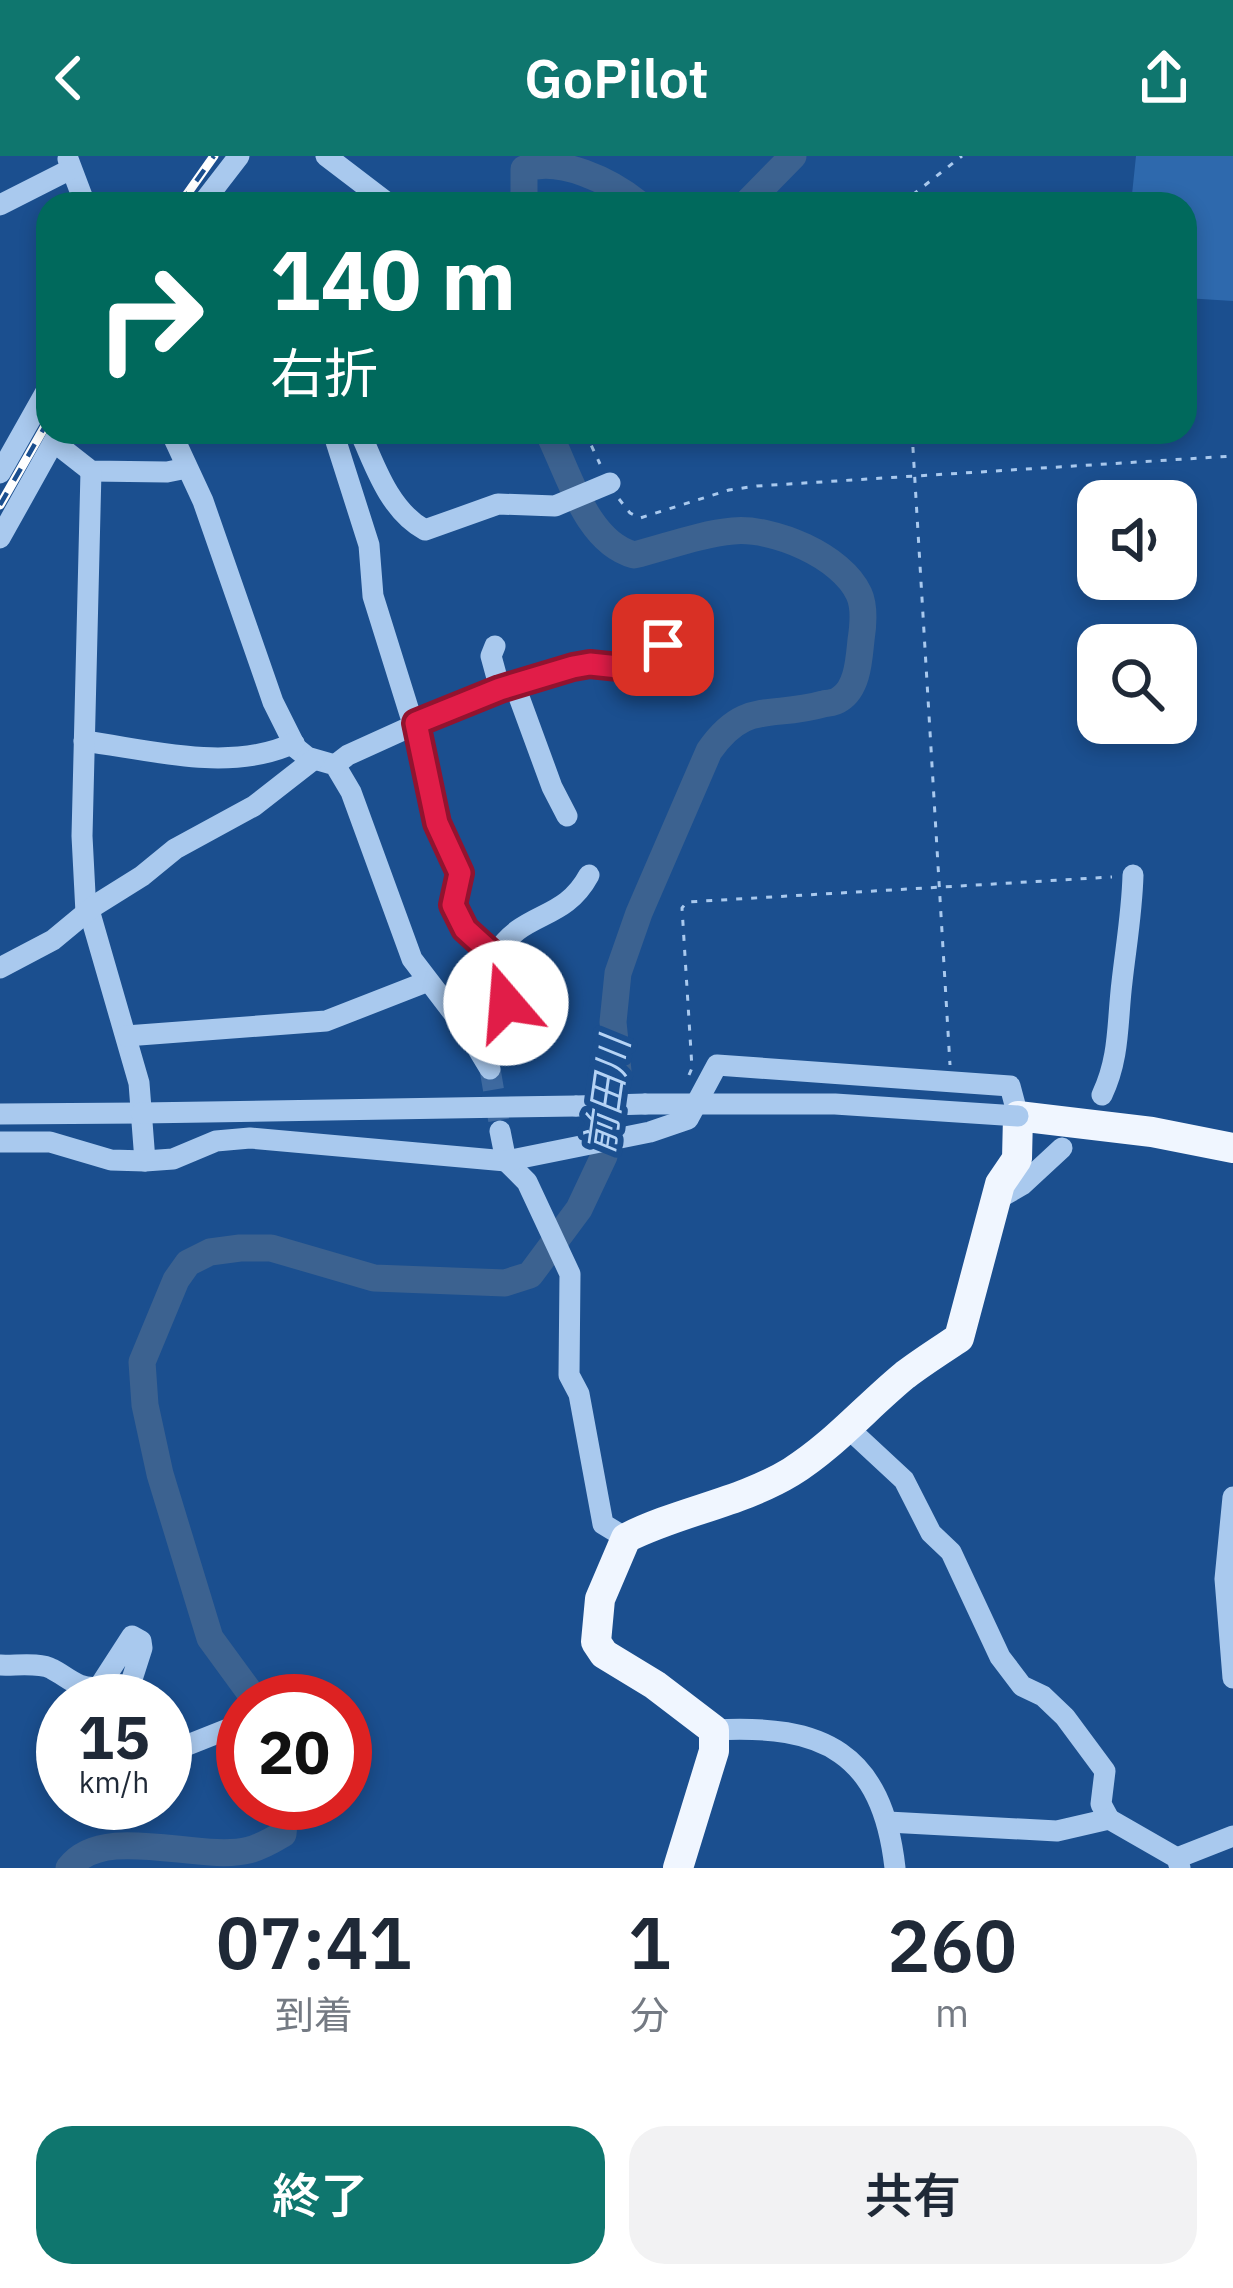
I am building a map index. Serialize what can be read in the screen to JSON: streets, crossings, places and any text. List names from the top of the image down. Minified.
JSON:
{"water":["前田川"],"page":{"header":"GoPilot","turn":["140 m","右折"],"speed":"15 km/h","limit":"20","eta":["07:41","到着","1","分","260","m"],"buttons":["終了","共有"]}}
